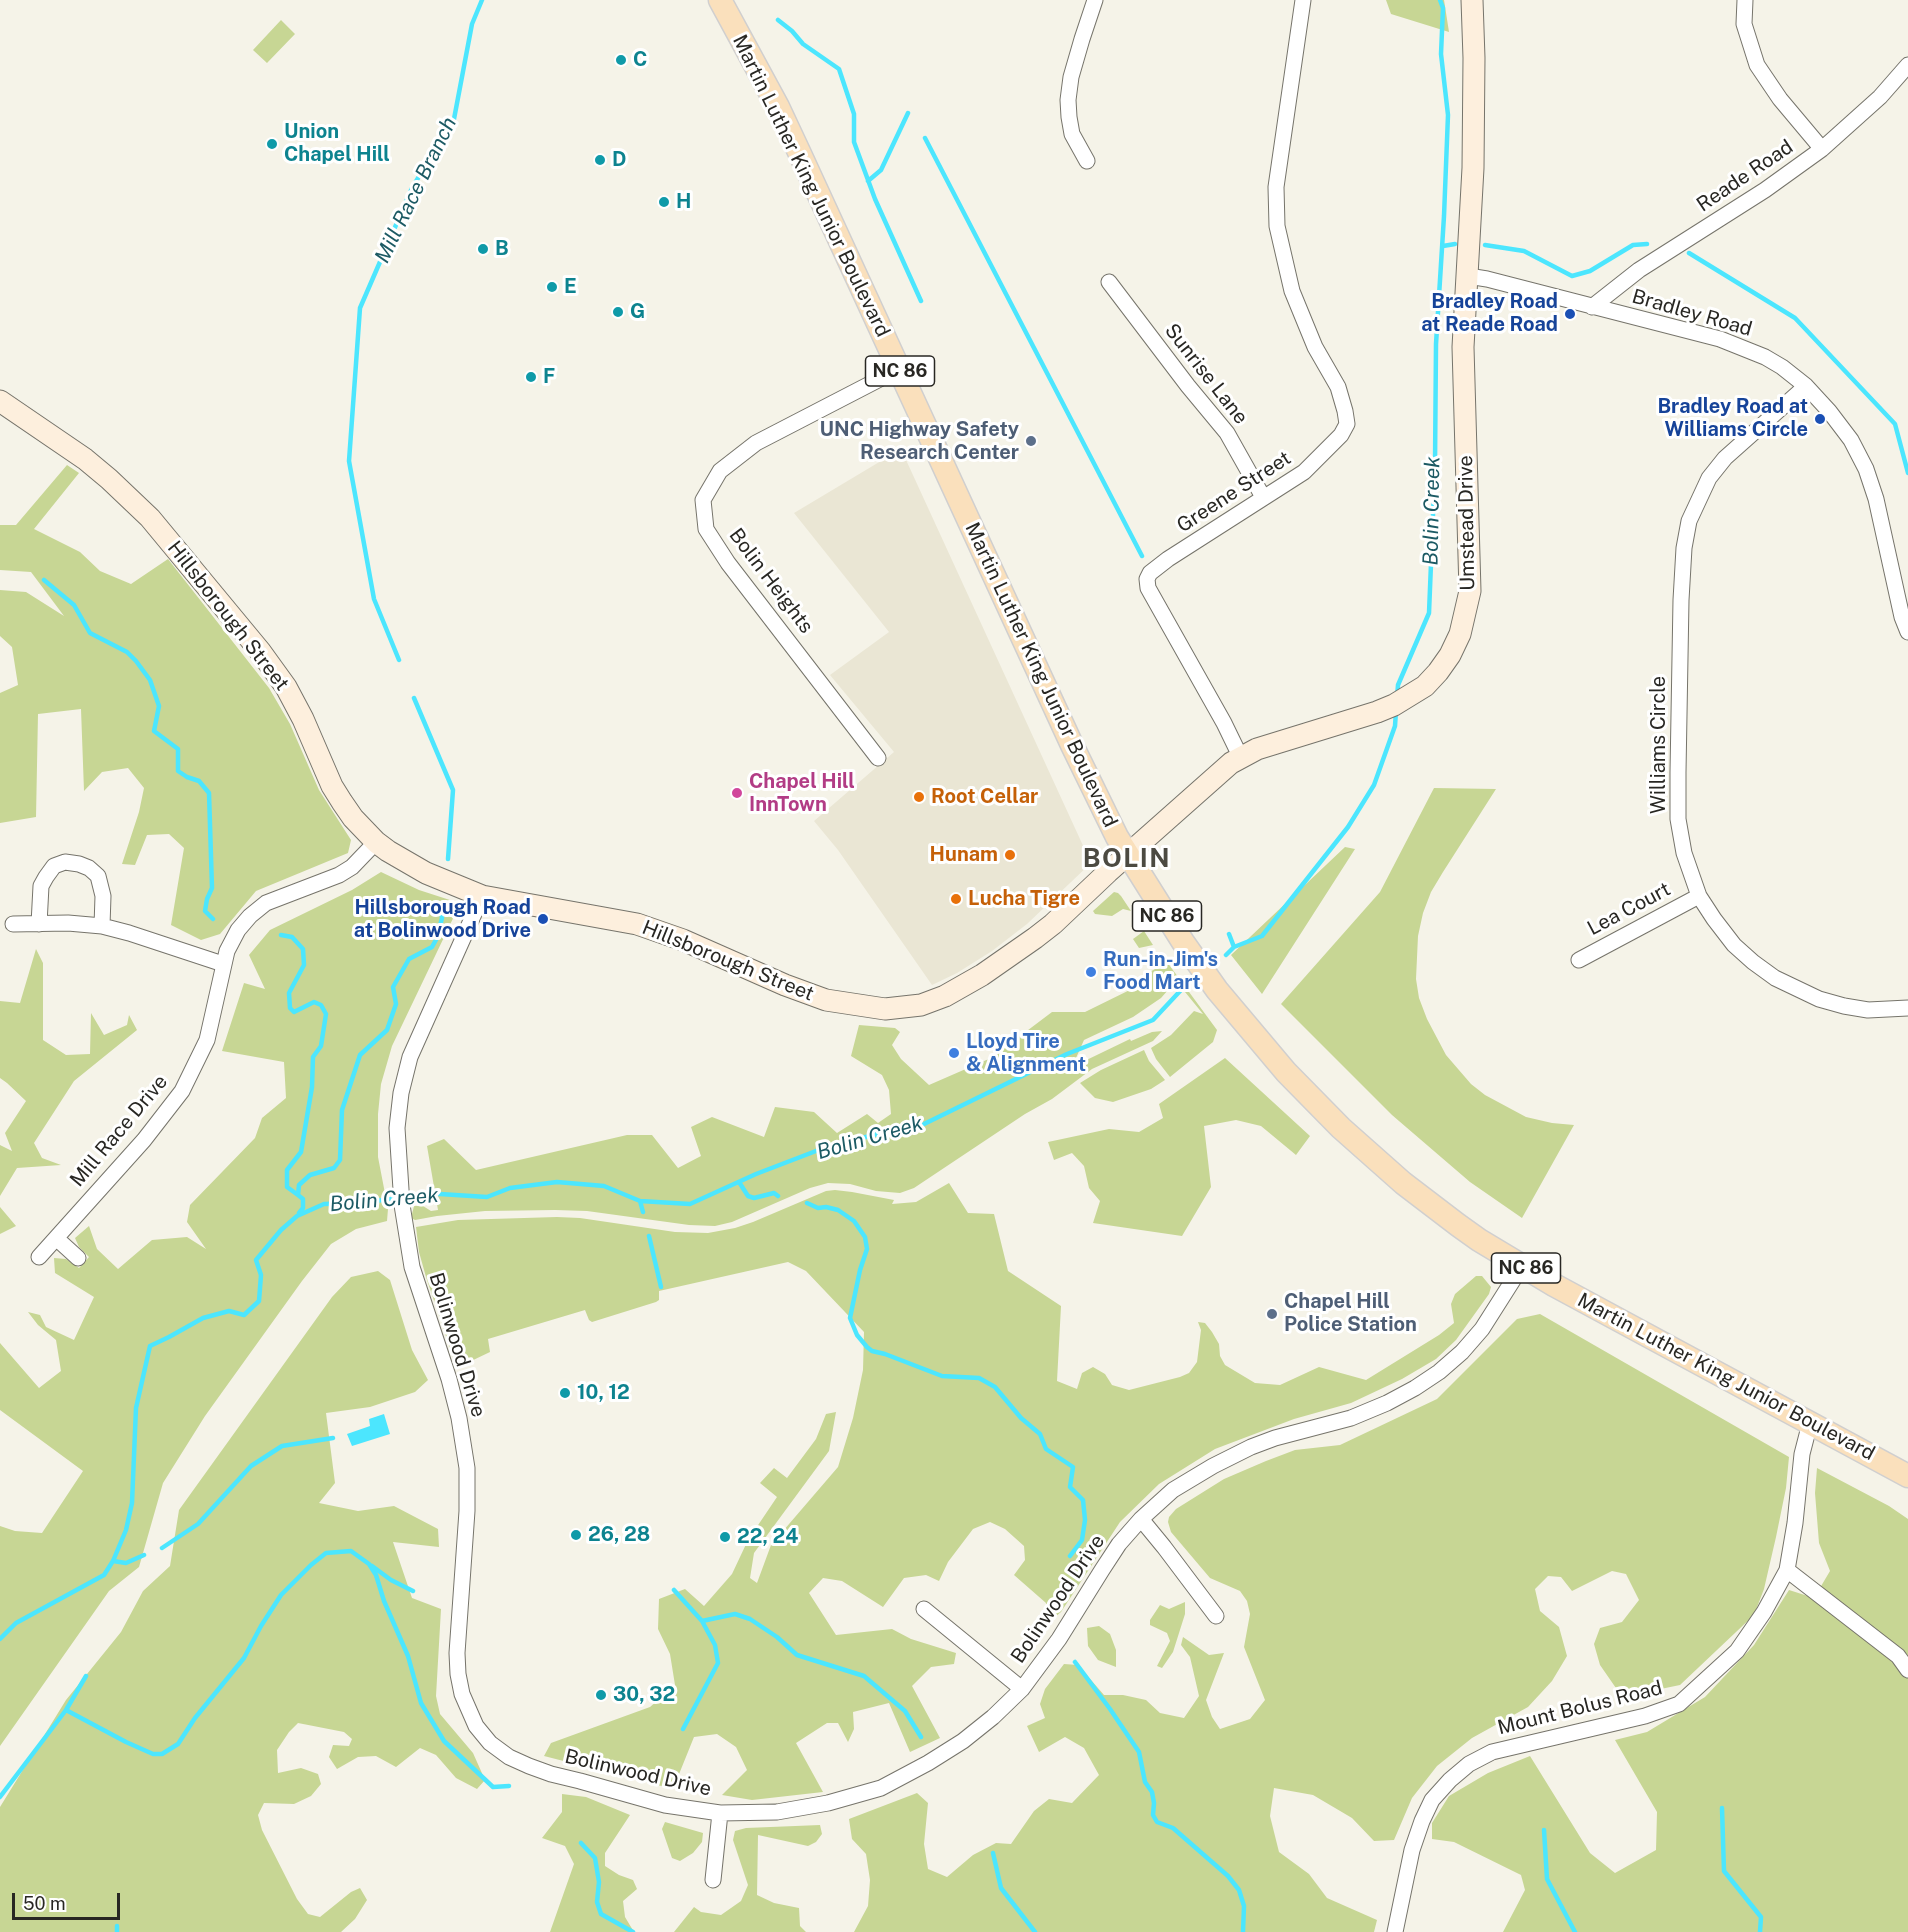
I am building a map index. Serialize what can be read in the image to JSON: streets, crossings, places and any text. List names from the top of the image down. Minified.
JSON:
{"streets":{"main road":["Martin Luther King Junior Boulevard","NC 86"],"street":["Reade Road","Bradley Road","Sunrise Lane","Greene Street","Umstead Drive","Bolin Heights","Hillsborough Street","Williams Circle","Lea Court","Mill Race Drive","Bolinwood Drive","Mount Bolus Road"]},"crossings":[["Reade Road","Bradley Road"],["Martin Luther King Junior Boulevard","Umstead Drive"],["Martin Luther King Junior Boulevard","Bolin Heights"],["Martin Luther King Junior Boulevard","Hillsborough Street"],["Martin Luther King Junior Boulevard","Bolinwood Drive"],["Martin Luther King Junior Boulevard","Mount Bolus Road"],["Bradley Road","Umstead Drive"],["Bradley Road","Williams Circle"],["Sunrise Lane","Greene Street"],["Greene Street","Umstead Drive"],["Umstead Drive","Hillsborough Street"],["Hillsborough Street","Mill Race Drive"],["Hillsborough Street","Bolinwood Drive"],["Williams Circle","Lea Court"]],"districts":["BOLIN"],"water":["Mill Race Branch","Bolin Creek"],"places":["C","Union Chapel Hill","D","H","B","E","G","Bradley Road at Reade Road","F","Bradley Road at Williams Circle","UNC Highway Safety Research Center","Chapel Hill InnTown","Root Cellar","Hunam","Lucha Tigre","Hillsborough Road at Bolinwood Drive","Run-in-Jim's Food Mart","Lloyd Tire & Alignment","Chapel Hill Police Station","10, 12","26, 28","22, 24","30, 32"],"scale_bar":"50 m"}
